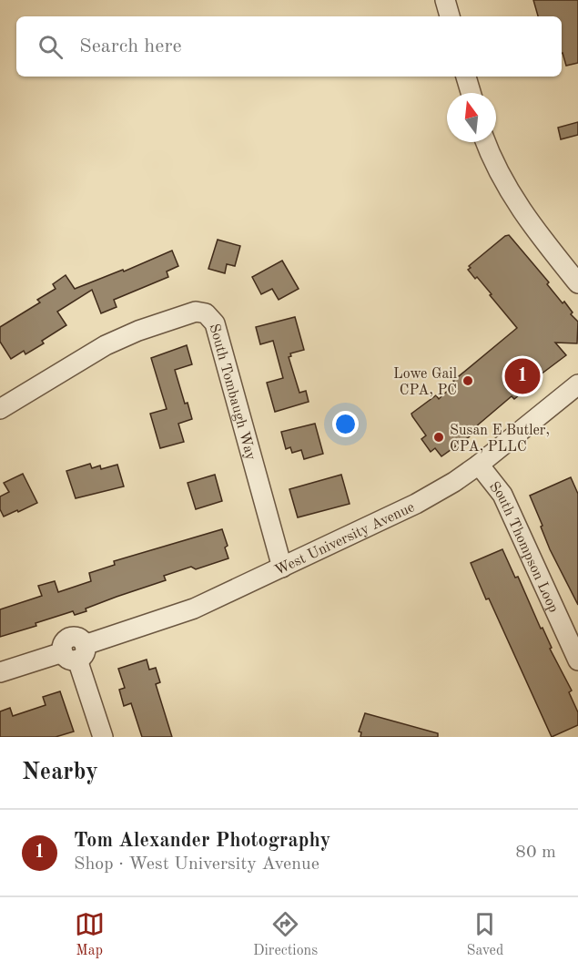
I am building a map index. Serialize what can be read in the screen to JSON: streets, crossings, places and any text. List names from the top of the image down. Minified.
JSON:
{"streets":{"street":["South Tombaugh Way","West University Avenue","South Thompson Loop"]},"crossings":[["South Tombaugh Way","West University Avenue"],["West University Avenue","South Thompson Loop"]],"places":["Lowe Gail CPA, PC","Susan E Butler, CPA, PLLC"],"north":"top","page":{"search":"Search here","pins":"1","heading":"Nearby","list":[{"mark":"1","name":"Tom Alexander Photography","note":"Shop · West University Avenue","value":"80 m"}],"nav":["Map","Directions","Saved"]}}
